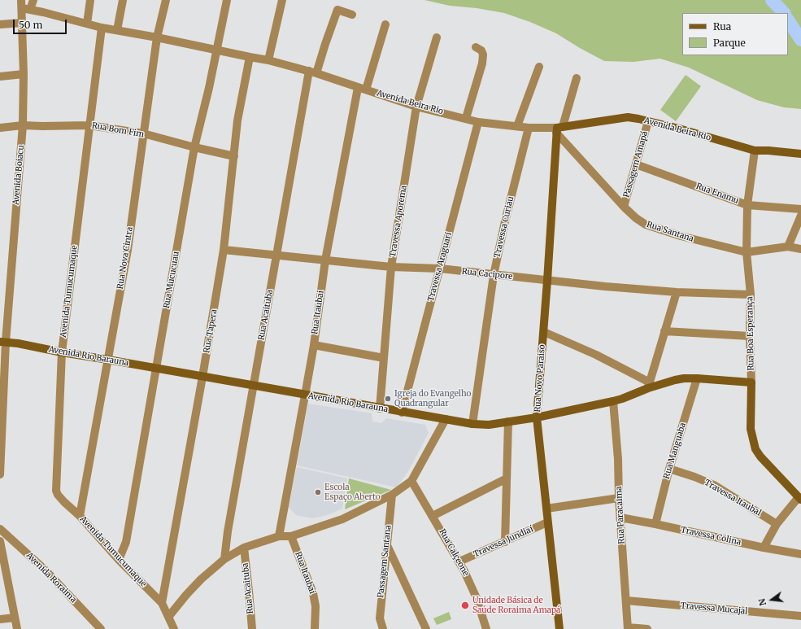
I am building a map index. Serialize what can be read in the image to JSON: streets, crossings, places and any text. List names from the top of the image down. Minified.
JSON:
{"streets":{"street":["Avenida Beira Rio","Rua Bom Fim","Passagem Amapá","Avenida Boiacu","Rua Enamu","Travessa Aporema","Travessa Curiau","Rua Santana","Rua Nova Cintra","Travessa Araguari","Rua Cacipore","Rua Mucucuau","Avenida Tumucumaque","Rua Itaubai","Rua Acaituba","Rua Tapera","Rua Boa Esperança","Avenida Rio Barauna","Rua Novo Paraiso","Rua Manguaba","Travessa Itaubal","Rua Paracaima","Travessa Colina","Travessa Jundiaí","Rua Calçeone","Passagem Santana","Avenida Roraima","Travessa Mucajal"]},"crossings":[["Avenida Beira Rio","Passagem Amapá"],["Avenida Beira Rio","Avenida Boiacu"],["Avenida Beira Rio","Travessa Aporema"],["Avenida Beira Rio","Travessa Curiau"],["Avenida Beira Rio","Rua Santana"],["Avenida Beira Rio","Rua Nova Cintra"],["Avenida Beira Rio","Travessa Araguari"],["Avenida Beira Rio","Rua Mucucuau"],["Avenida Beira Rio","Avenida Tumucumaque"],["Avenida Beira Rio","Rua Itaubai"],["Avenida Beira Rio","Rua Acaituba"],["Avenida Beira Rio","Rua Tapera"],["Avenida Beira Rio","Rua Boa Esperança"],["Avenida Beira Rio","Rua Novo Paraiso"],["Rua Bom Fim","Avenida Boiacu"],["Rua Bom Fim","Rua Nova Cintra"],["Rua Bom Fim","Rua Mucucuau"],["Rua Bom Fim","Avenida Tumucumaque"],["Rua Bom Fim","Rua Tapera"],["Passagem Amapá","Rua Enamu"],["Passagem Amapá","Rua Santana"],["Avenida Boiacu","Avenida Rio Barauna"],["Rua Enamu","Rua Boa Esperança"],["Travessa Aporema","Rua Cacipore"],["Travessa Aporema","Avenida Rio Barauna"],["Travessa Curiau","Rua Cacipore"],["Travessa Curiau","Avenida Rio Barauna"],["Rua Santana","Rua Boa Esperança"],["Rua Santana","Rua Novo Paraiso"],["Rua Nova Cintra","Avenida Tumucumaque"],["Rua Nova Cintra","Avenida Rio Barauna"],["Travessa Araguari","Rua Cacipore"],["Travessa Araguari","Avenida Rio Barauna"],["Rua Cacipore","Rua Itaubai"],["Rua Cacipore","Rua Acaituba"],["Rua Cacipore","Rua Tapera"],["Rua Cacipore","Rua Boa Esperança"],["Rua Cacipore","Rua Novo Paraiso"],["Rua Mucucuau","Avenida Tumucumaque"],["Rua Mucucuau","Avenida Rio Barauna"],["Avenida Tumucumaque","Rua Tapera"],["Avenida Tumucumaque","Avenida Rio Barauna"],["Rua Itaubai","Avenida Rio Barauna"],["Rua Acaituba","Avenida Rio Barauna"],["Rua Tapera","Avenida Rio Barauna"],["Rua Boa Esperança","Avenida Rio Barauna"],["Avenida Rio Barauna","Rua Novo Paraiso"],["Avenida Rio Barauna","Rua Manguaba"],["Avenida Rio Barauna","Rua Paracaima"],["Rua Novo Paraiso","Travessa Jundiaí"],["Rua Manguaba","Travessa Itaubal"],["Rua Manguaba","Travessa Colina"],["Rua Paracaima","Travessa Colina"],["Rua Paracaima","Travessa Mucajal"],["Travessa Jundiaí","Rua Calçeone"]],"places":["Igreja do Evangelho Quadrangular","Escola Espaço Aberto","Unidade Básica de Saúde Roraima Amapá"],"legend":["Rua","Parque"],"scale_bar":"50 m","north":"left"}
